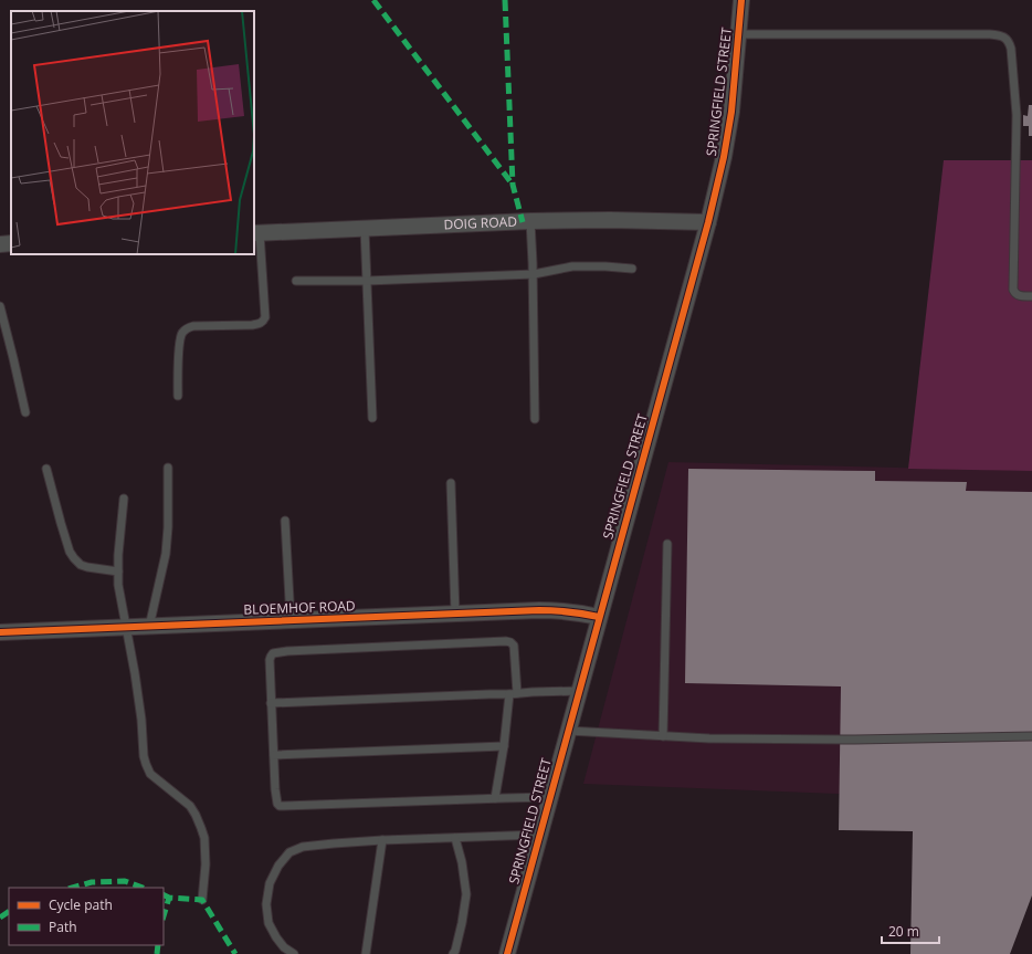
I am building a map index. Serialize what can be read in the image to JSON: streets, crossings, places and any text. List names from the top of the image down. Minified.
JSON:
{"streets":{"street":["SPRINGFIELD STREET","DOIG ROAD","BLOEMHOF ROAD"]},"crossings":[["SPRINGFIELD STREET","DOIG ROAD"],["SPRINGFIELD STREET","BLOEMHOF ROAD"]],"legend":["Cycle path","Path"],"scale_bar":"20 m"}
